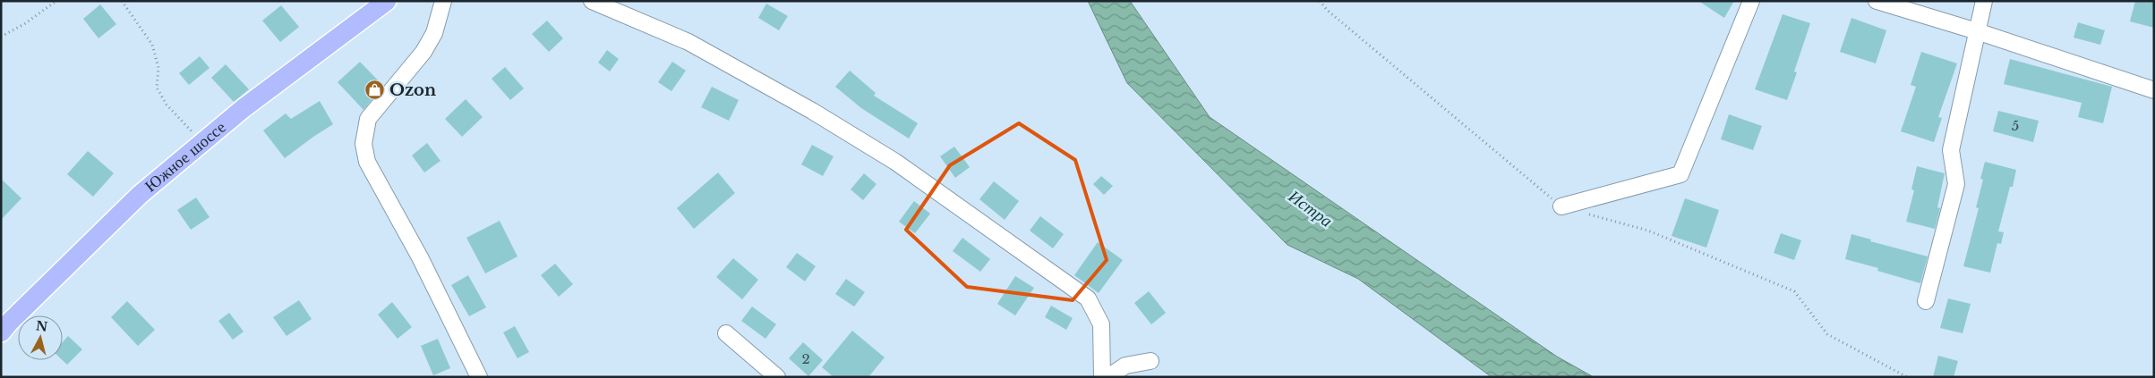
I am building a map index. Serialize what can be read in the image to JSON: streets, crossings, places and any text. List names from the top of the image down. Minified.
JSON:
{"streets":{"main road":["Южное шоссе"]},"water":["Истра"],"places":{"shop":["Ozon"]},"house_numbers":["5","2"],"north":"top"}
